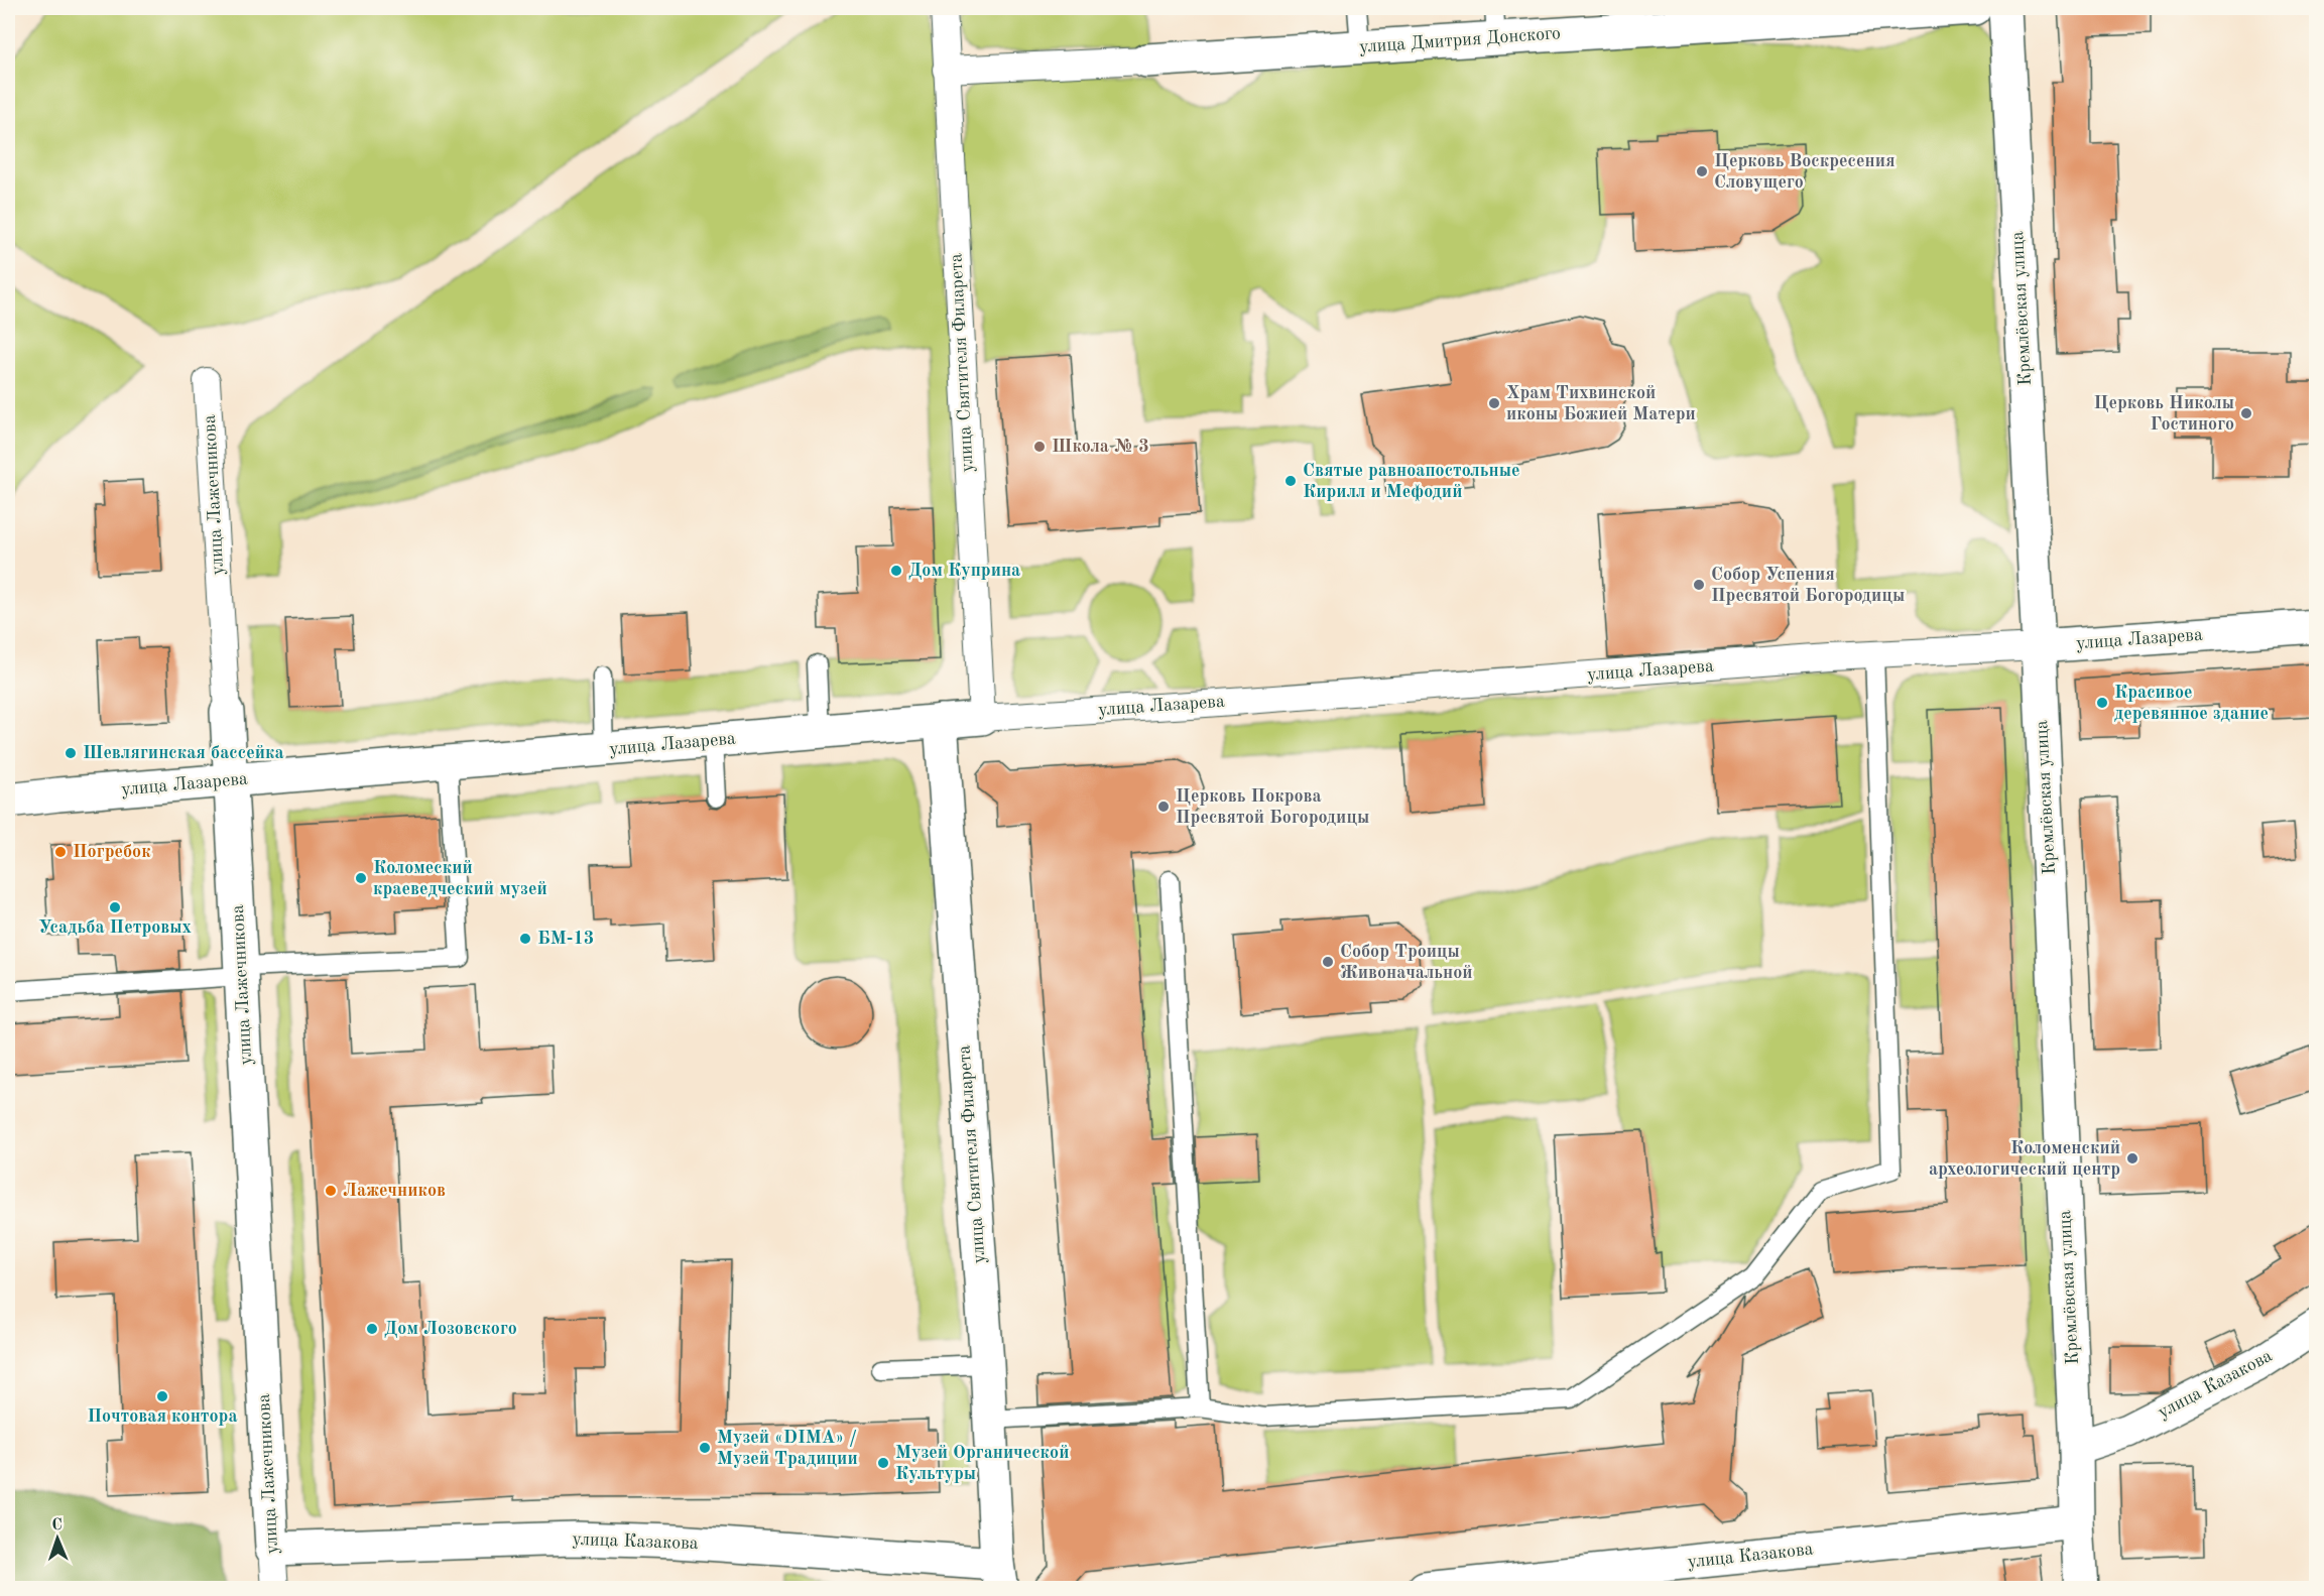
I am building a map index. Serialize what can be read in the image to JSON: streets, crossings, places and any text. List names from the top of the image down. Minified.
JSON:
{"streets":{"street":["улица Дмитрия Донского","Кремлёвская улица","улица Святителя Филарета","улица Лажечникова","улица Лазарева","улица Казакова"]},"crossings":[["улица Дмитрия Донского","улица Святителя Филарета"],["Кремлёвская улица","улица Лазарева"],["Кремлёвская улица","улица Казакова"],["улица Святителя Филарета","улица Лазарева"],["улица Святителя Филарета","улица Казакова"],["улица Лажечникова","улица Лазарева"],["улица Лажечникова","улица Казакова"]],"places":["Церковь Воскресения Словущего","Храм Тихвинской иконы Божией Матери","Церковь Николы Гостиного","Школа № 3","Святые равноапостольные Кирилл и Мефодий","Дом Куприна","Собор Успения Пресвятой Богородицы","Красивое деревянное здание","Шевлягинская бассейка","Церковь Покрова Пресвятой Богородицы","Погребок","Коломеский краеведческий музей","Усадьба Петровых","БМ-13","Собор Троицы Живоначальной","Коломенский археологический центр","Лажечников","Дом Лозовского","Почтовая контора","Музей «DIMA» / Музей Традиции","Музей Органической Культуры"],"north":"top"}
